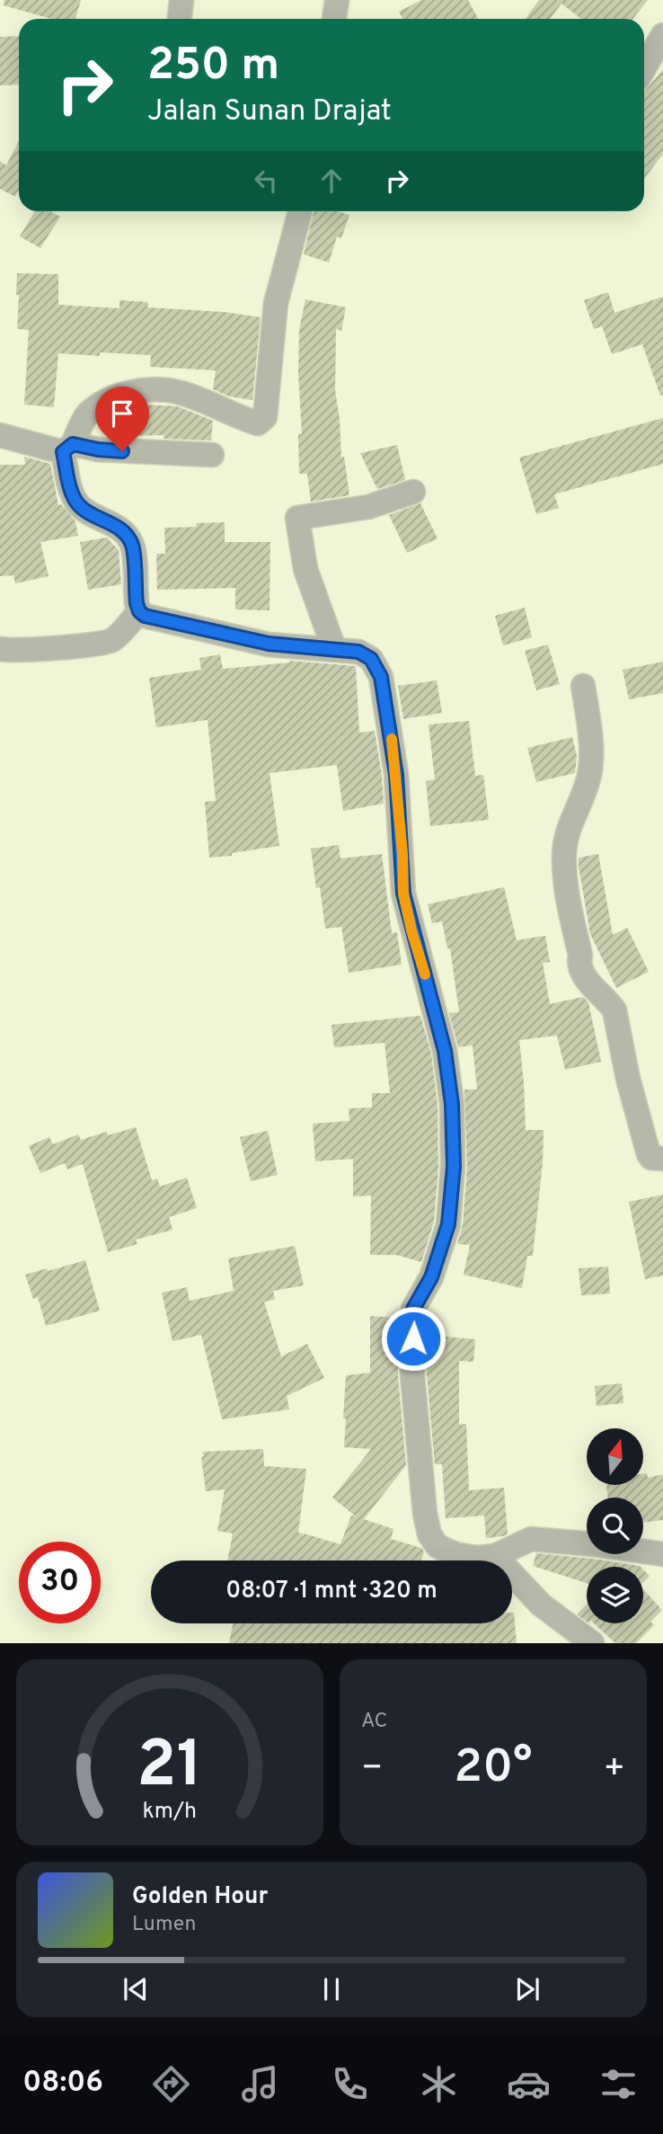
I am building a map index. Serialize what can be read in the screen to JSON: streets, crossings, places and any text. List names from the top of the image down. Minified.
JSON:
{"north":"top","page":{"turn":["250 m","Jalan Sunan Drajat"],"limit":"30","trip":"08:07 · 1 mnt · 320 m","tile":"AC","heat":["−","20°","+"],"song":["Golden Hour","Lumen"],"tabs":"08:06","gauge":["21","km/h"]}}
